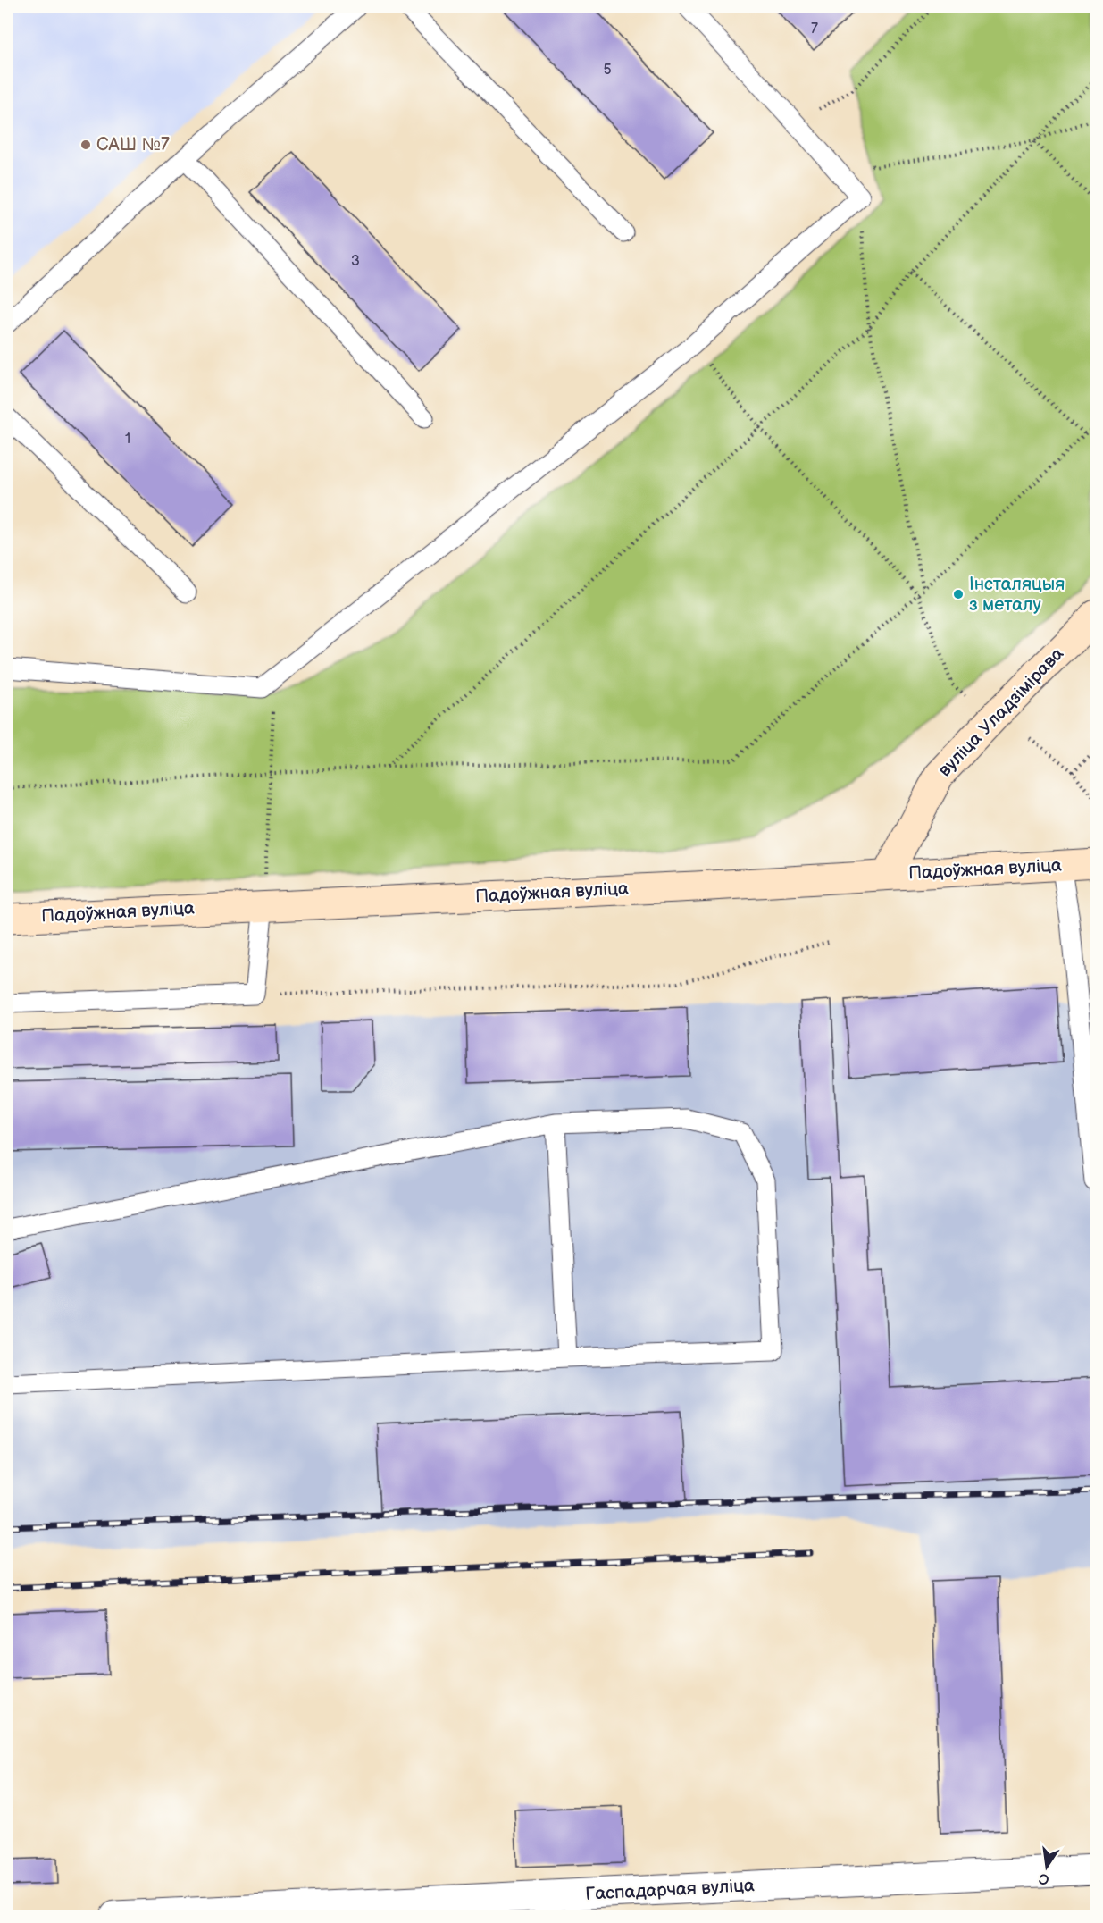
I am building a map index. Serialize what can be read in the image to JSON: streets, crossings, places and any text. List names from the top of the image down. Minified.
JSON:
{"streets":{"main road":["вуліца Уладзімірава","Падоўжная вуліца"],"street":["Гаспадарчая вуліца"]},"crossings":[["вуліца Уладзімірава","Падоўжная вуліца"]],"places":["САШ №7","Інсталяцыя з металу"],"house_numbers":["7","5","3","1"],"north":"bottom"}
